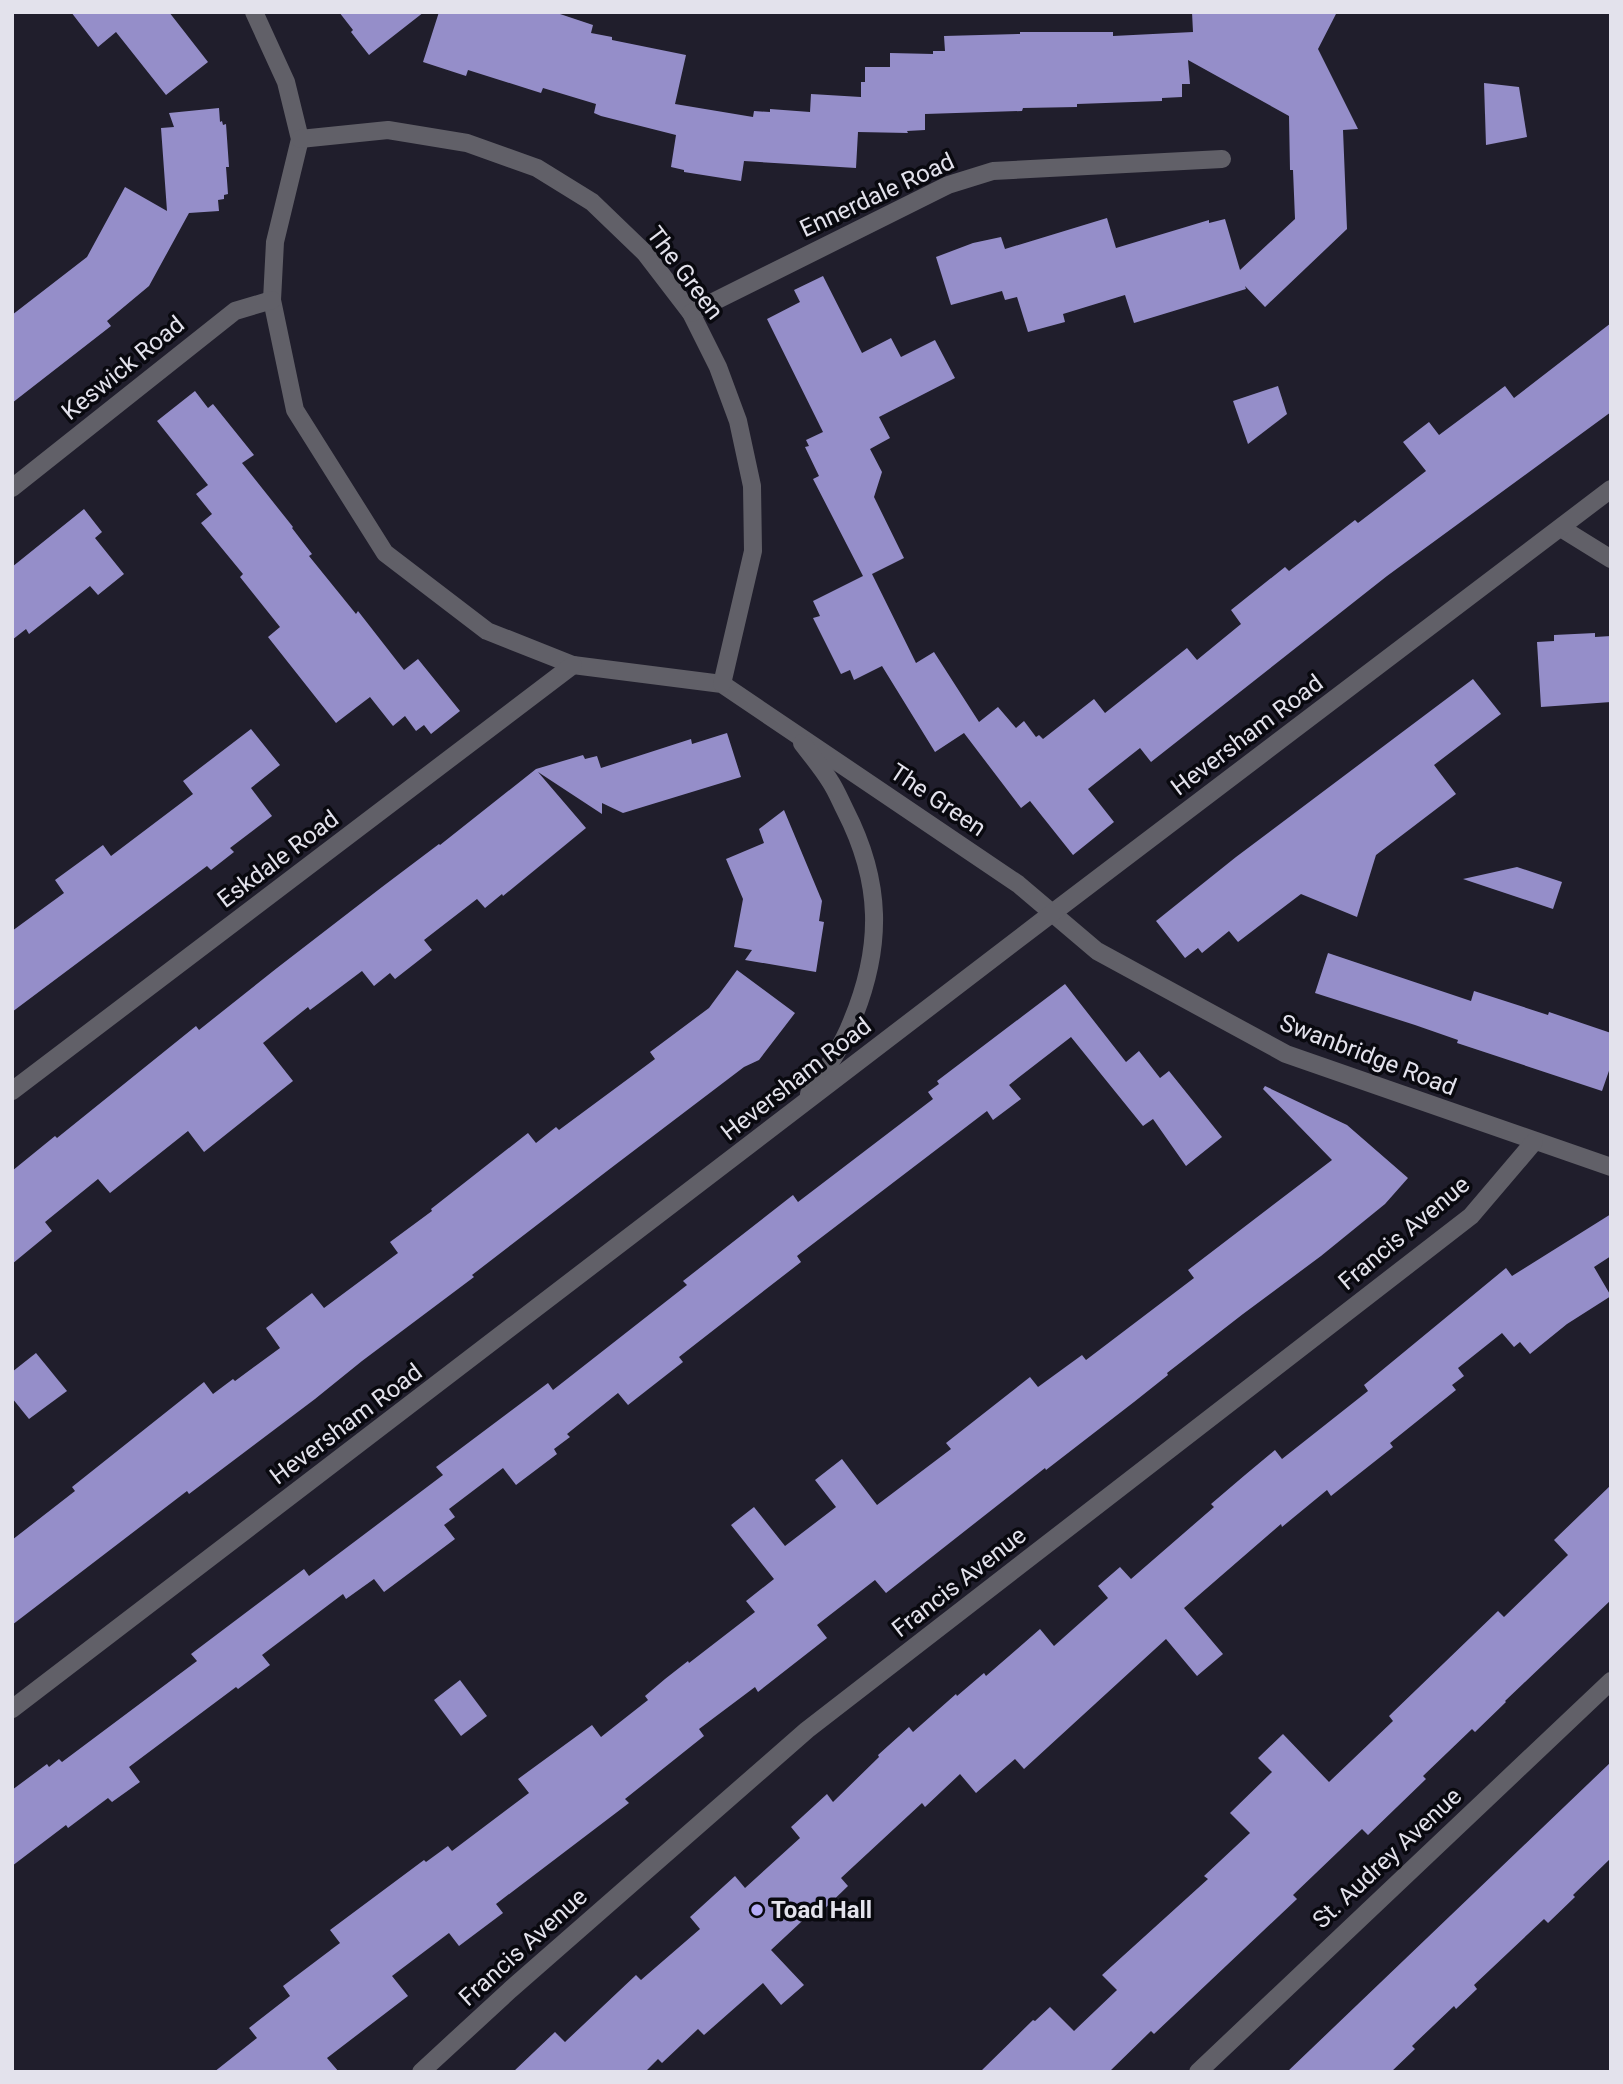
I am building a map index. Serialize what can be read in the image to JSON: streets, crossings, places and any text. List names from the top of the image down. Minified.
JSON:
{"streets":{"street":["Ennerdale Road","The Green","Keswick Road","Heversham Road","Eskdale Road","Swanbridge Road","Francis Avenue","St. Audrey Avenue"]},"crossings":[["Ennerdale Road","The Green"],["The Green","Keswick Road"],["The Green","Heversham Road"],["The Green","Eskdale Road"],["The Green","Swanbridge Road"],["Heversham Road","Swanbridge Road"],["Swanbridge Road","Francis Avenue"]],"places":["Toad Hall"]}
